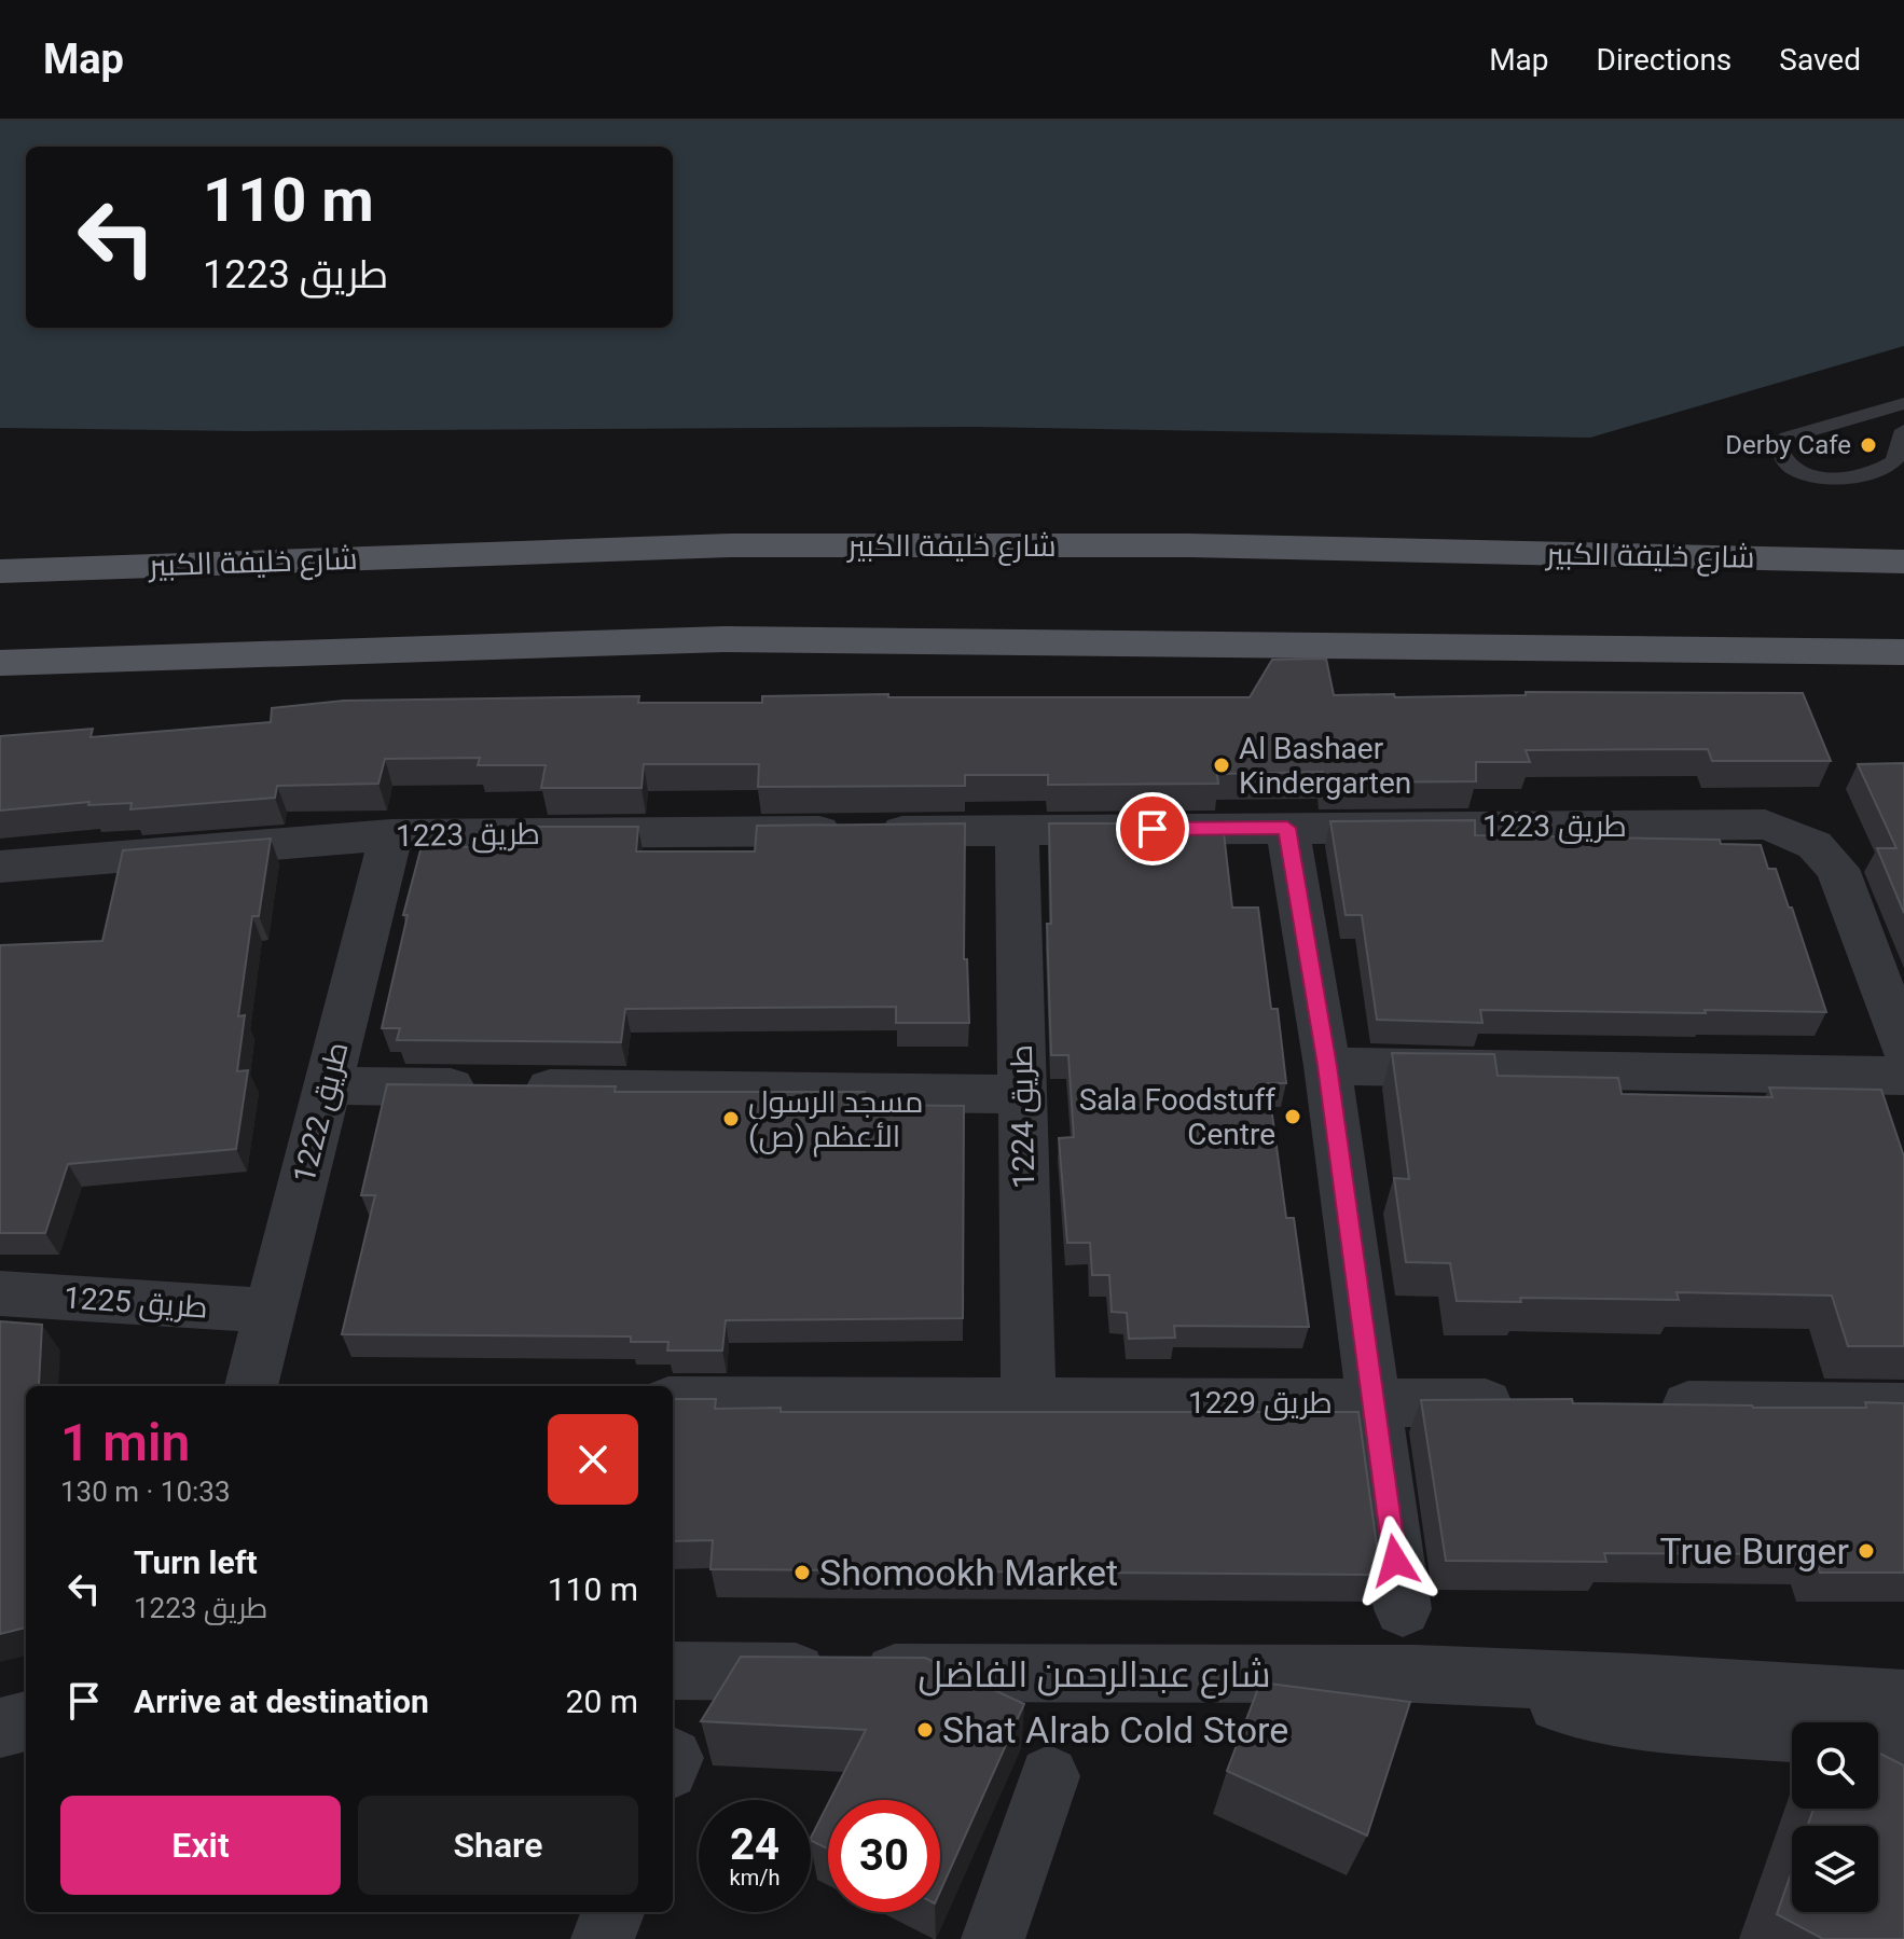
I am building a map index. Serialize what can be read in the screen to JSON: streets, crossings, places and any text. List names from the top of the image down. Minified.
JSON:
{"streets":{"main road":["شارع خليفة الكبير"],"street":["طريق 1223","طريق 1222","طريق 1224","طريق 1225","طريق 1229","شارع عبدالرحمن الفاضل"]},"crossings":[["طريق 1223","طريق 1222"],["طريق 1223","طريق 1224"],["طريق 1222","طريق 1225"],["طريق 1224","طريق 1229"]],"places":["Derby Cafe","Al Bashaer Kindergarten","Sala Foodstuff Centre","مسجد الرسول الأعظم (ص)","True Burger","Shomookh Market","Shat Alrab Cold Store"],"page":{"header":"Map","nav":["Map","Directions","Saved"],"turn":["110 m","طريق 1223"],"heading":["1 min","130 m · 10:33"],"list":[{"name":"Turn left","note":"طريق 1223","value":"110 m"},{"name":"Arrive at destination","value":"20 m"}],"buttons":["Exit","Share"],"speed":"24 km/h","limit":"30"}}
